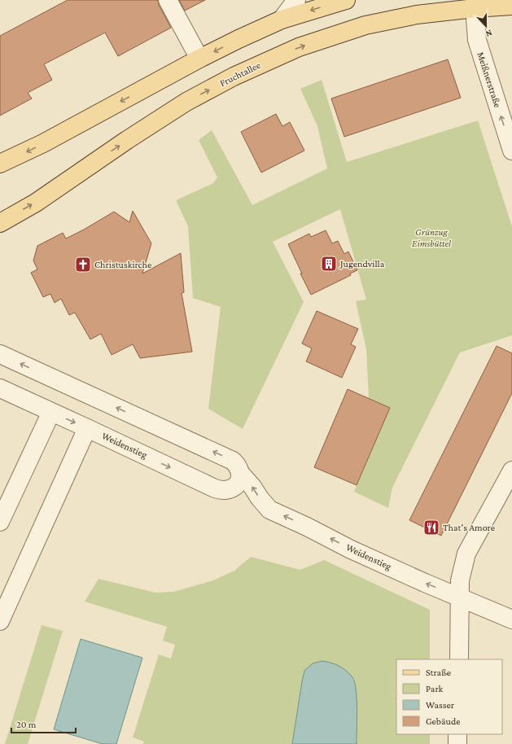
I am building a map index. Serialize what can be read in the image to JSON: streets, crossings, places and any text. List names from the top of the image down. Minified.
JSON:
{"streets":{"main road":["Fruchtallee"],"street":["Meißnerstraße","Weidenstieg"]},"crossings":[["Fruchtallee","Meißnerstraße"]],"one_way":["Meißnerstraße"],"parks":["Grünzug Eimsbüttel"],"places":{"building":["Jugendvilla"],"church":["Christuskirche"],"restaurant":["That's Amore"]},"legend":["Straße","Park","Wasser","Gebäude"],"scale_bar":"20 m","north":"bottom"}
